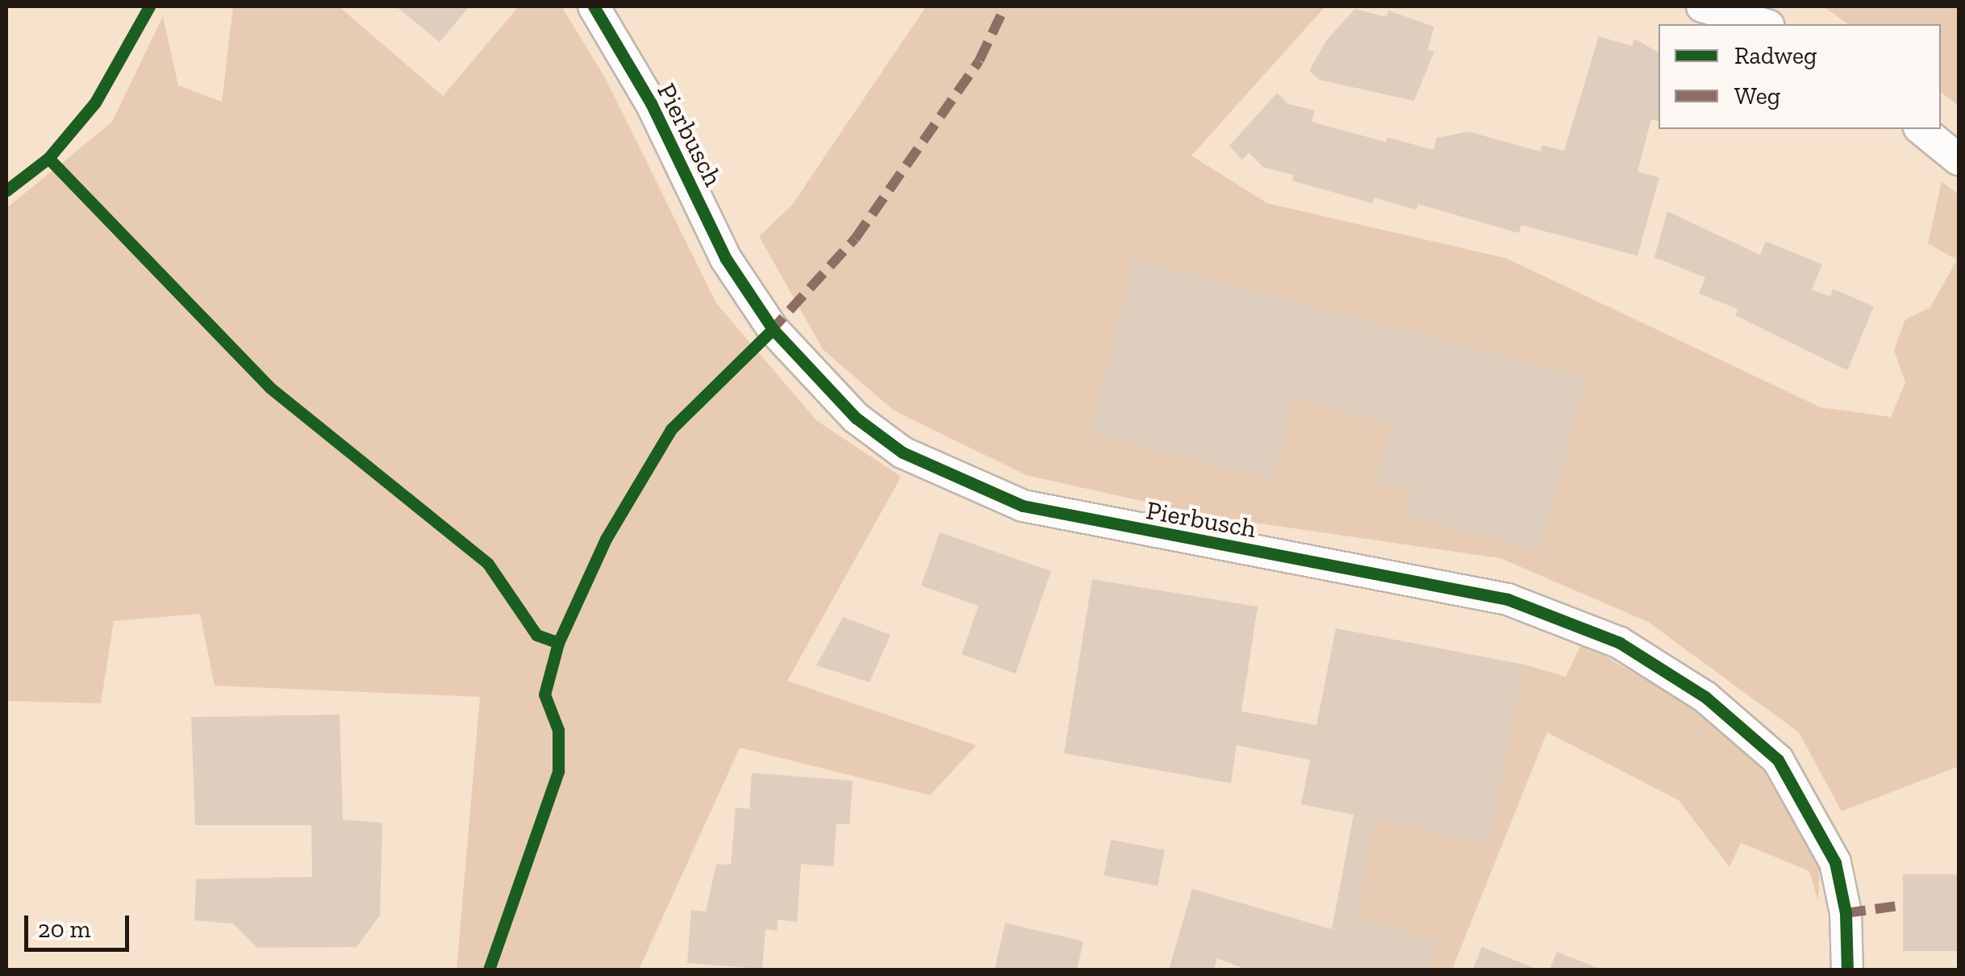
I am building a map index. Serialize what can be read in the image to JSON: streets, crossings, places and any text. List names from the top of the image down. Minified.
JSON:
{"streets":{"street":["Pierbusch"]},"legend":["Radweg","Weg"],"scale_bar":"20 m"}
